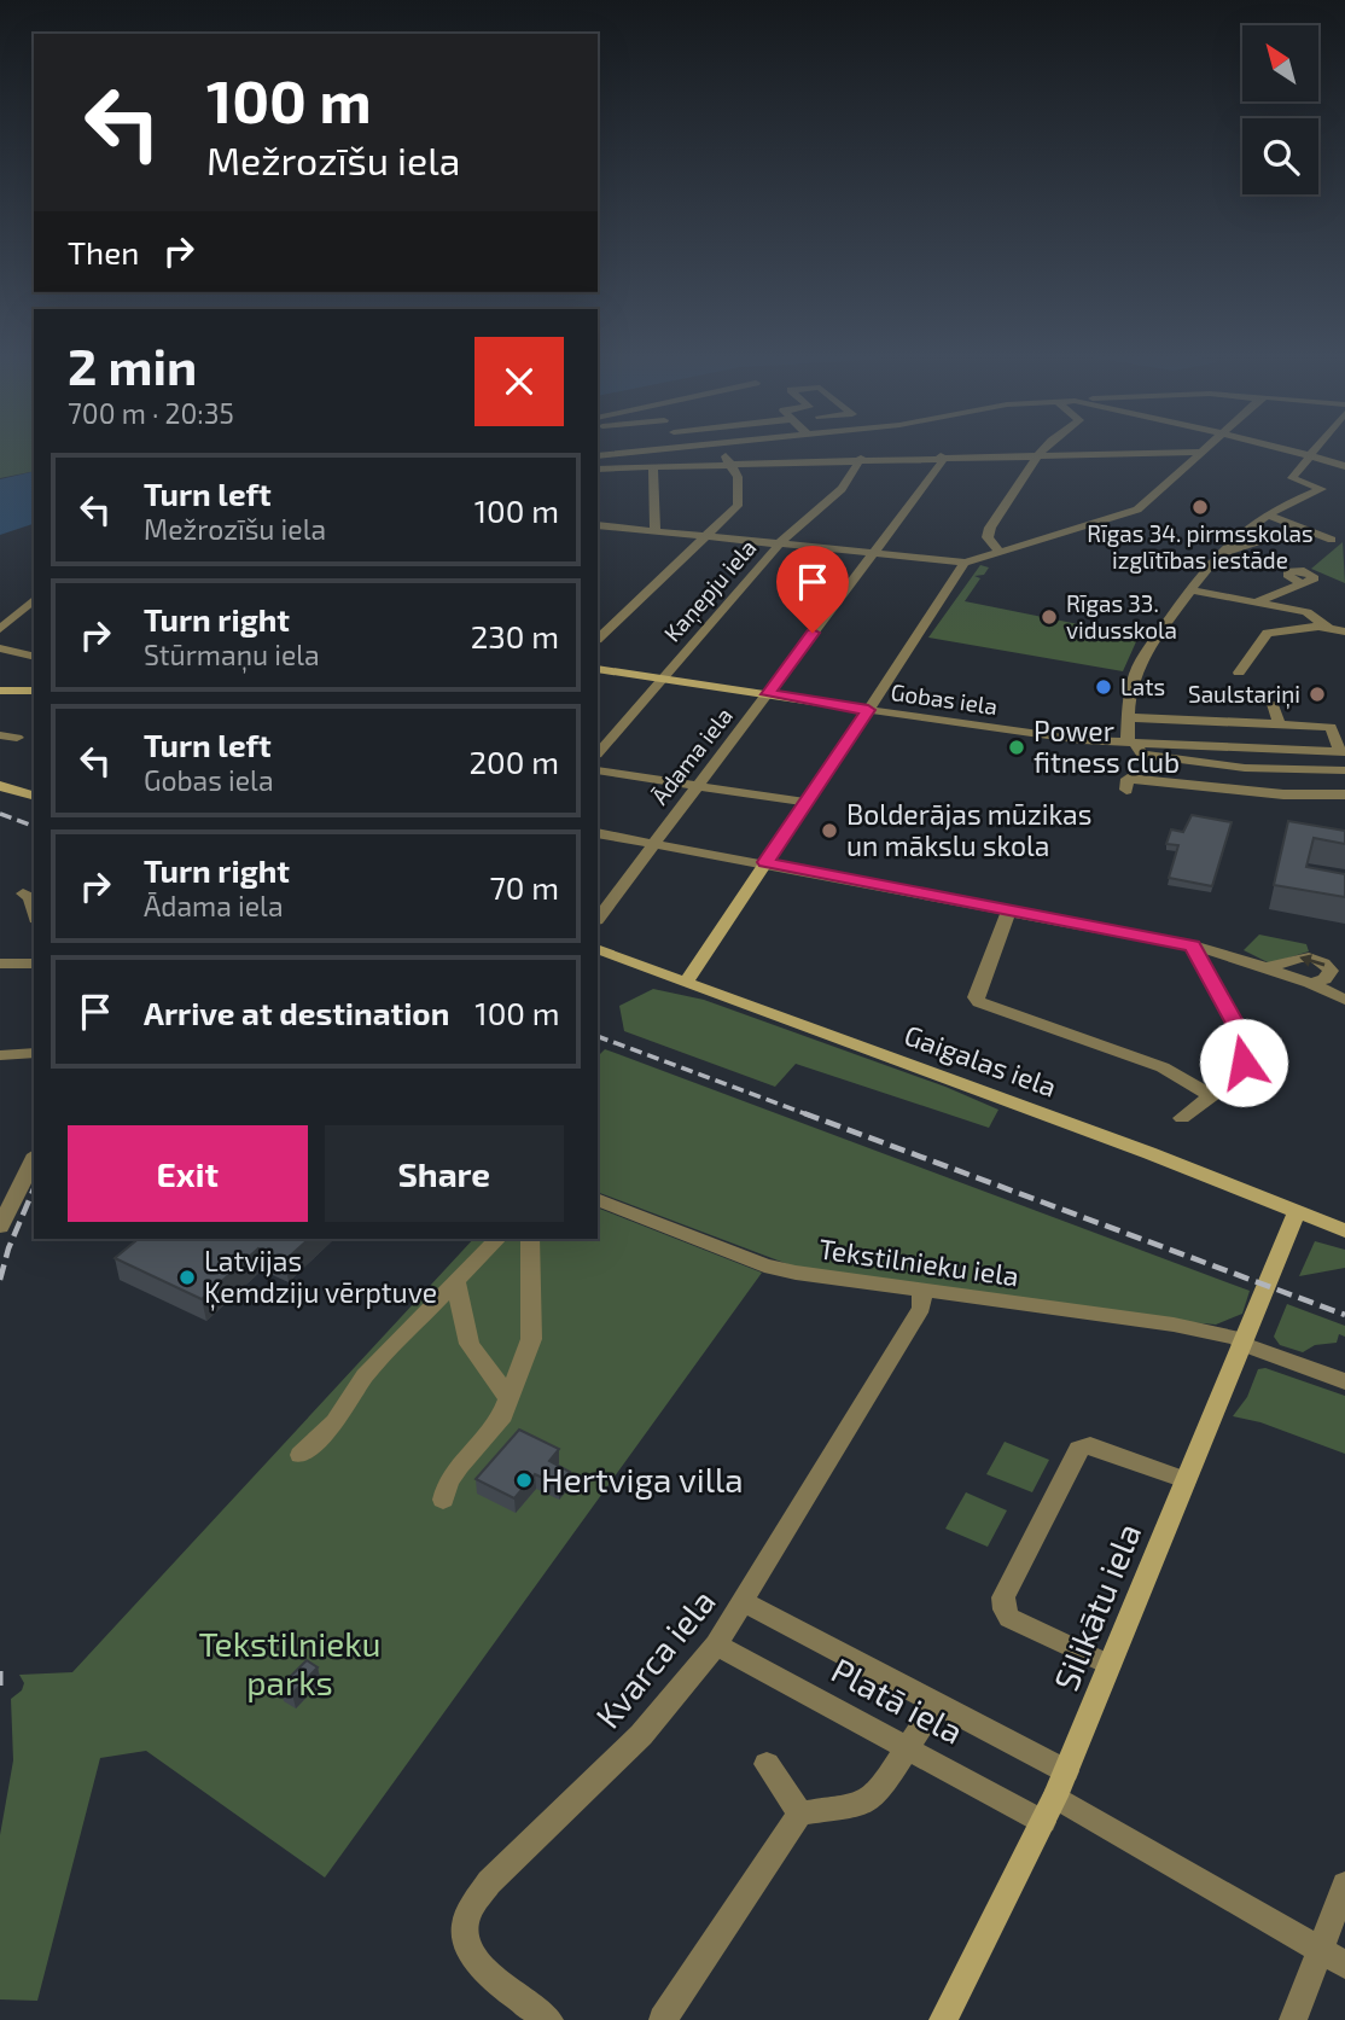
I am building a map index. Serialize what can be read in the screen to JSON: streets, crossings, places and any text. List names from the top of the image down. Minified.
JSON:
{"streets":{"main road":["Gobas iela","Gaigalas iela","Silikātu iela"],"street":["Kaņepju iela","Ādama iela","Tekstilnieku iela","Kvarca iela","Platā iela"]},"crossings":[["Kaņepju iela","Gobas iela"],["Gobas iela","Ādama iela"],["Gaigalas iela","Silikātu iela"],["Tekstilnieku iela","Silikātu iela"],["Tekstilnieku iela","Kvarca iela"],["Silikātu iela","Platā iela"],["Kvarca iela","Platā iela"]],"parks":["Tekstilnieku parks"],"places":["Rīgas 34. pirmsskolas izglītības iestāde","Rīgas 33. vidusskola","Lats","Saulstariņi","Power fitness club","Bolderājas mūzikas un mākslu skola","Latvijas Ķemdziju vērptuve","Hertviga villa"],"north":"top left","page":{"turn":["100 m","Mežrozīšu iela"],"then":"Then","heading":["2 min","700 m · 20:35"],"list":[{"name":"Turn left","note":"Mežrozīšu iela","value":"100 m"},{"name":"Turn right","note":"Stūrmaņu iela","value":"230 m"},{"name":"Turn left","note":"Gobas iela","value":"200 m"},{"name":"Turn right","note":"Ādama iela","value":"70 m"},{"name":"Arrive at destination","value":"100 m"}],"buttons":["Exit","Share"]}}
